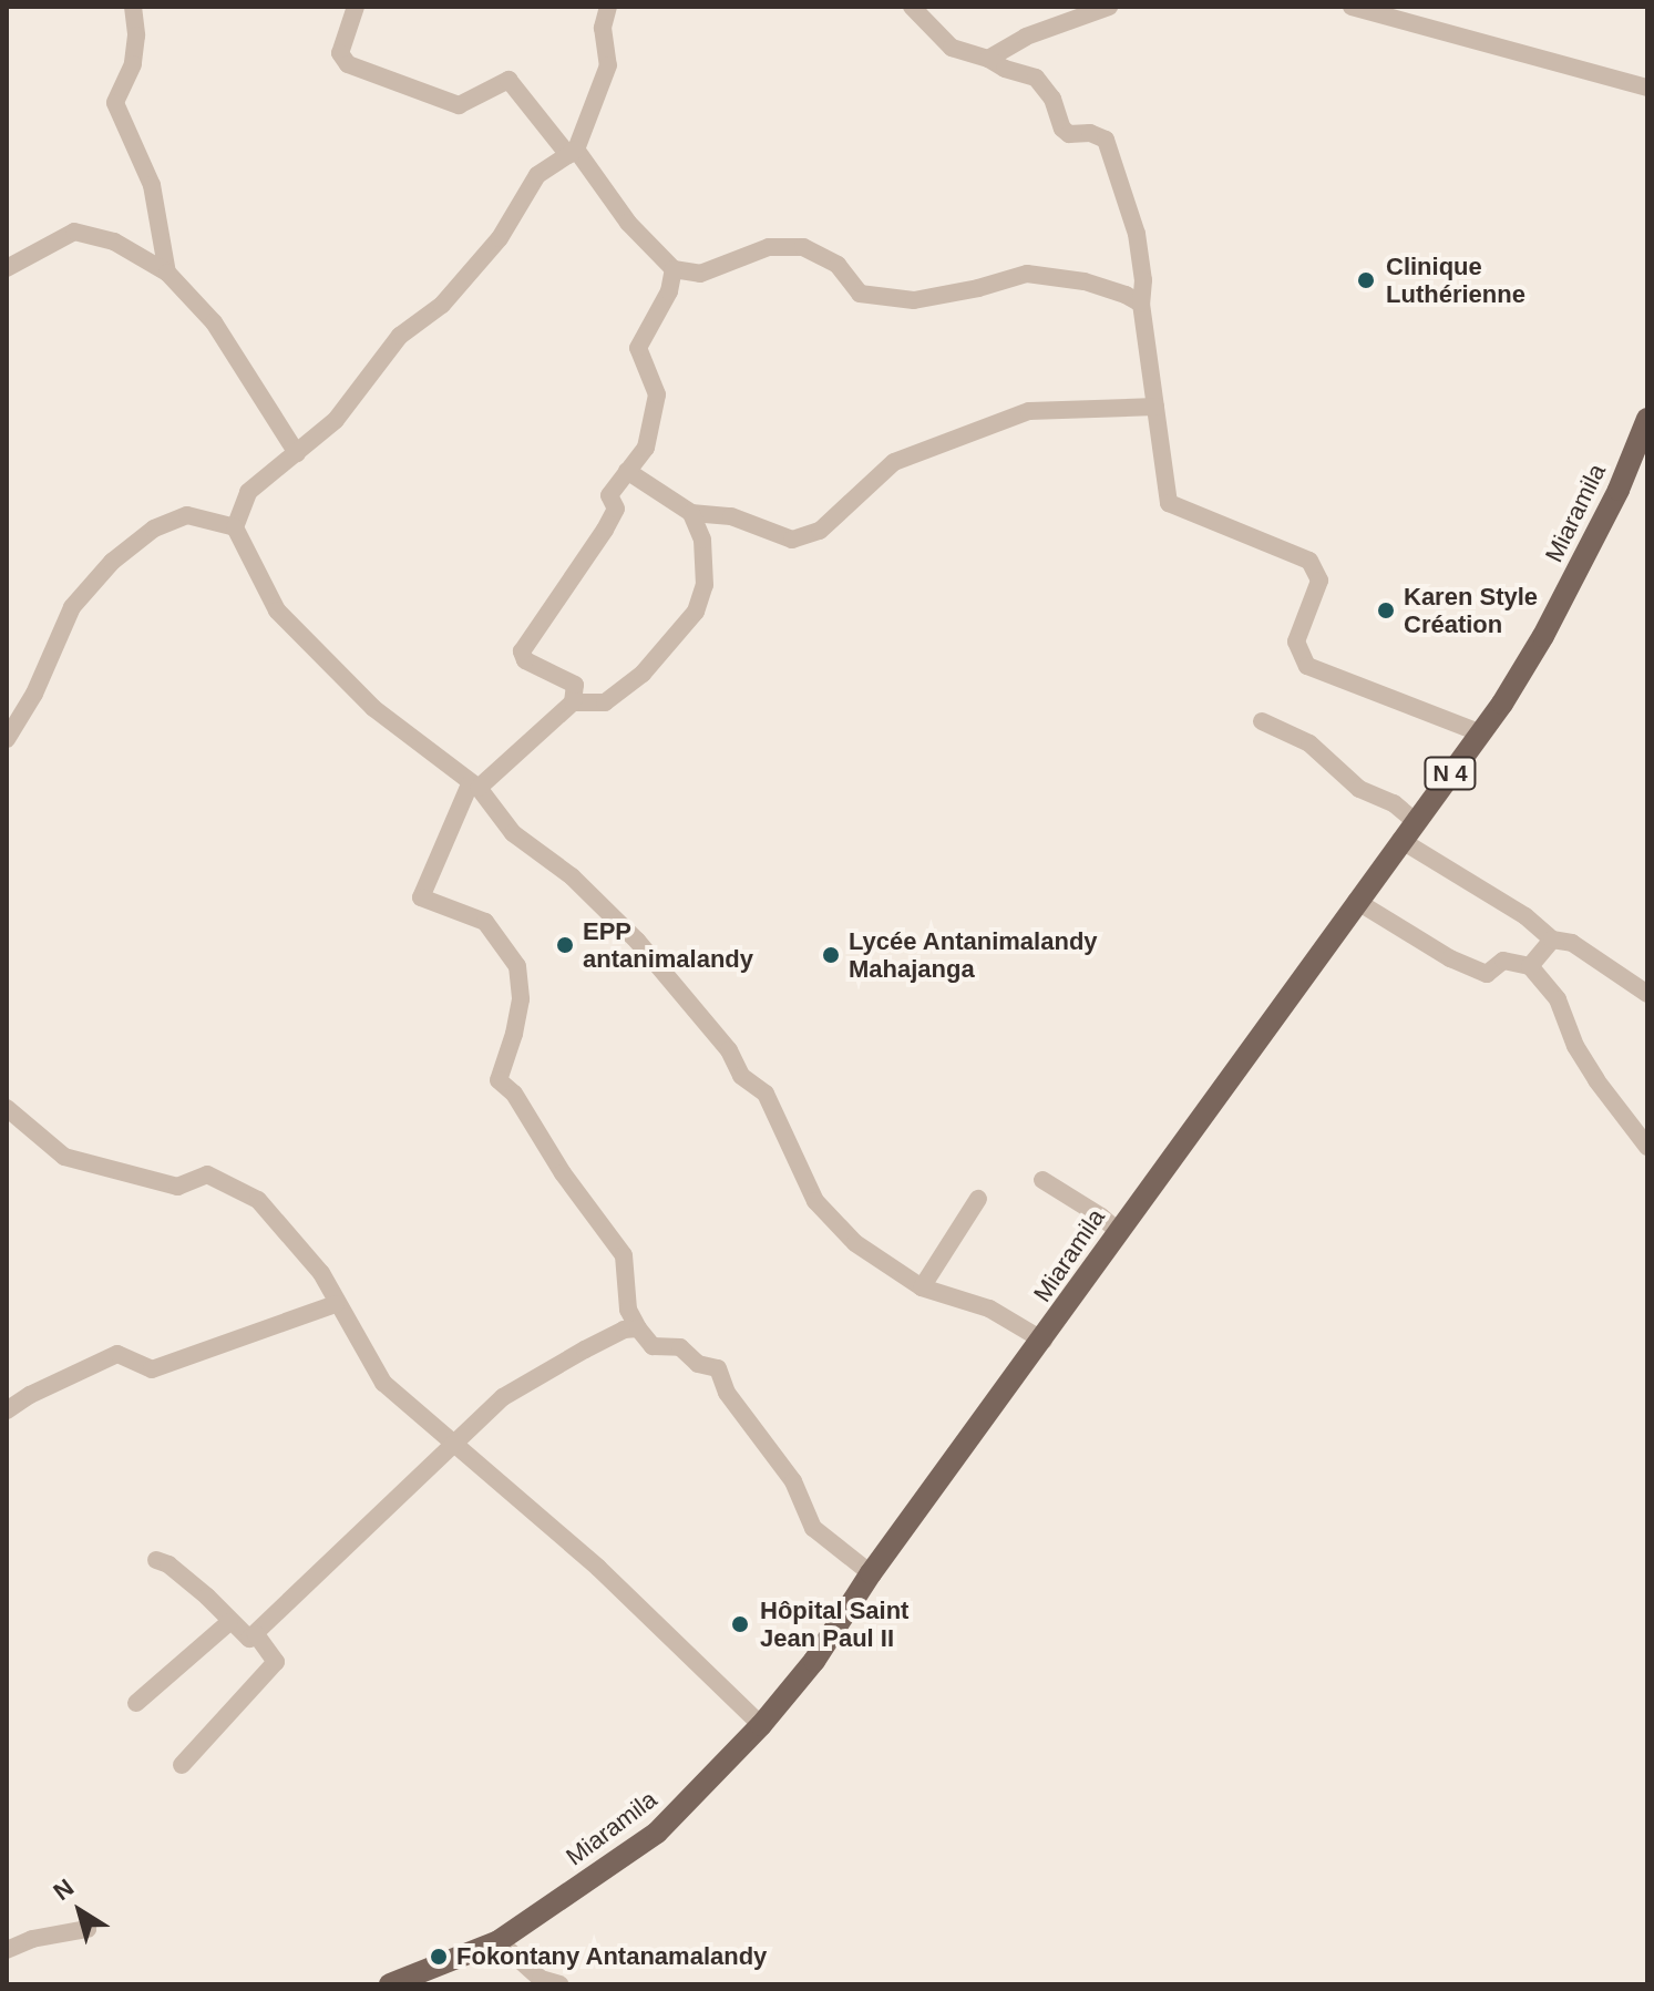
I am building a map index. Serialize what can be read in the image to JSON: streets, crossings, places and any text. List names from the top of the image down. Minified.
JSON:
{"streets":{"main road":["Miaramila","N 4"]},"places":["Clinique Luthérienne","Karen Style Création","EPP antanimalandy","Lycée Antanimalandy Mahajanga","Hôpital Saint Jean Paul II","Fokontany Antanamalandy"],"north":"top left"}
